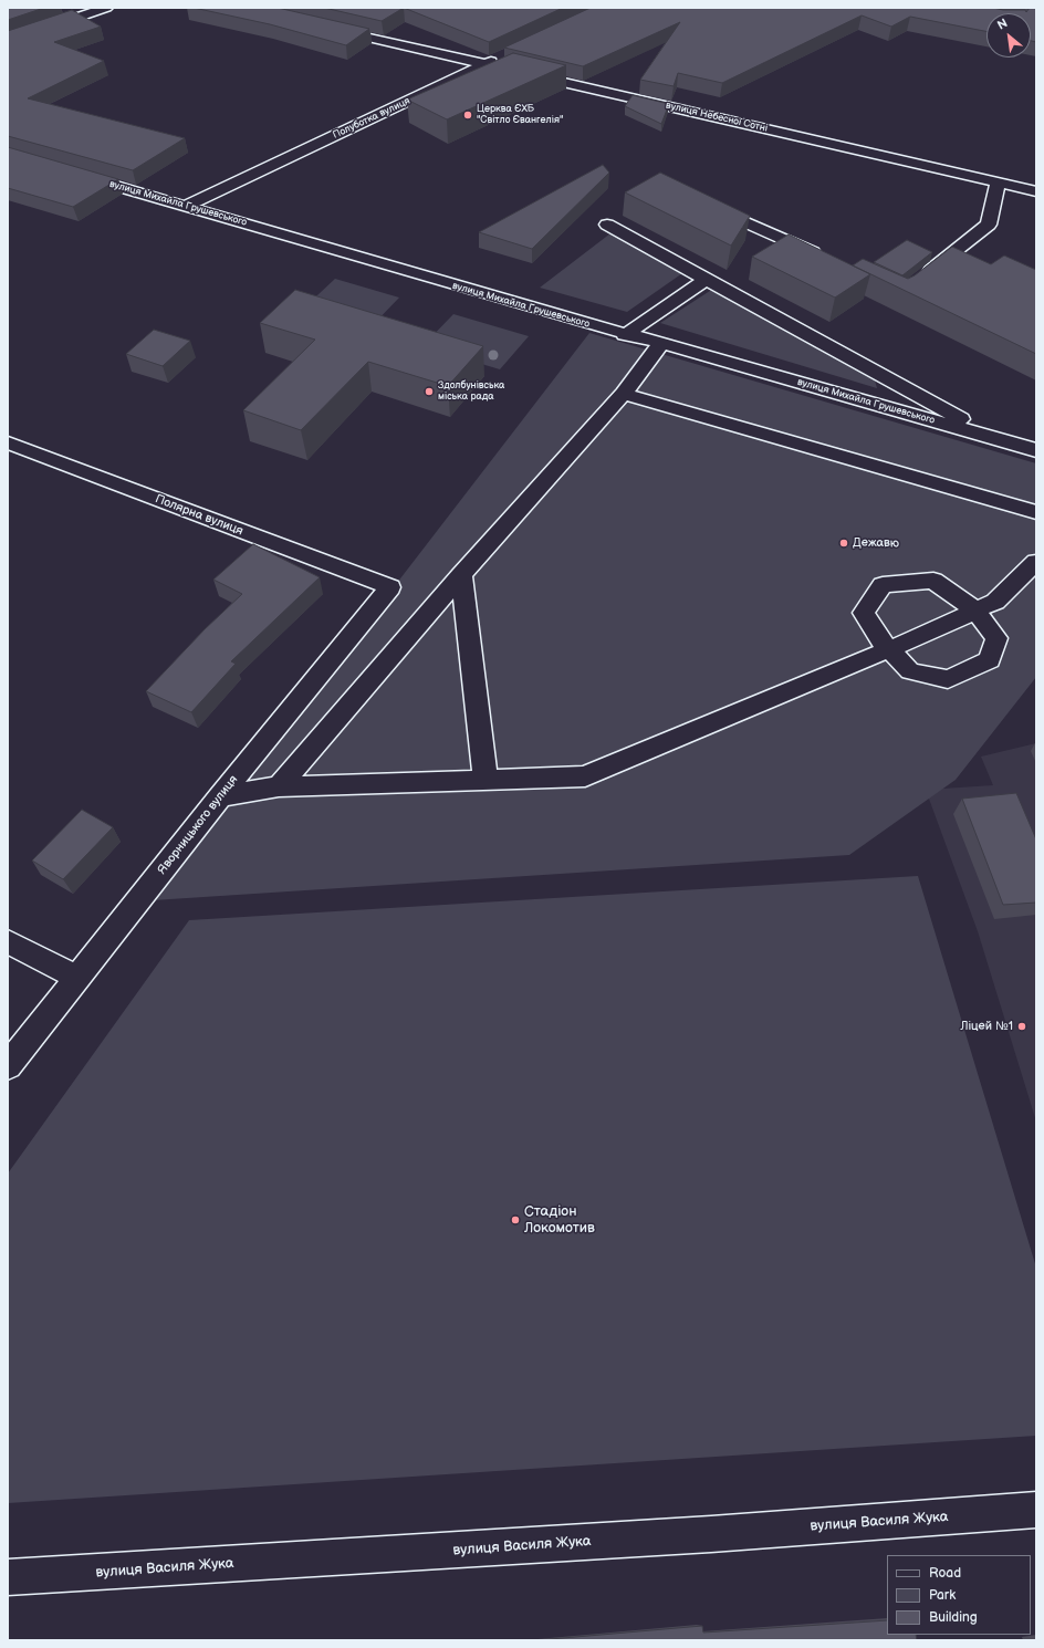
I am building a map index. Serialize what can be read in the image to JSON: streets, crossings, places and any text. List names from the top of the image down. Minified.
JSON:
{"streets":{"street":["вулиця Небесної Сотні","Полуботка вулиця","вулиця Михайла Грушевського","Полярна вулиця","Яворницького вулиця","вулиця Василя Жука"]},"crossings":[["вулиця Небесної Сотні","Полуботка вулиця"],["Полуботка вулиця","вулиця Михайла Грушевського"],["Полярна вулиця","Яворницького вулиця"]],"places":["Церква ЄХБ \"Світло Євангелія\"","Здолбунівська міська рада","Дежавю","Ліцей №1","Стадіон Локомотив"],"legend":["Road","Park","Building"],"north":"top left"}
